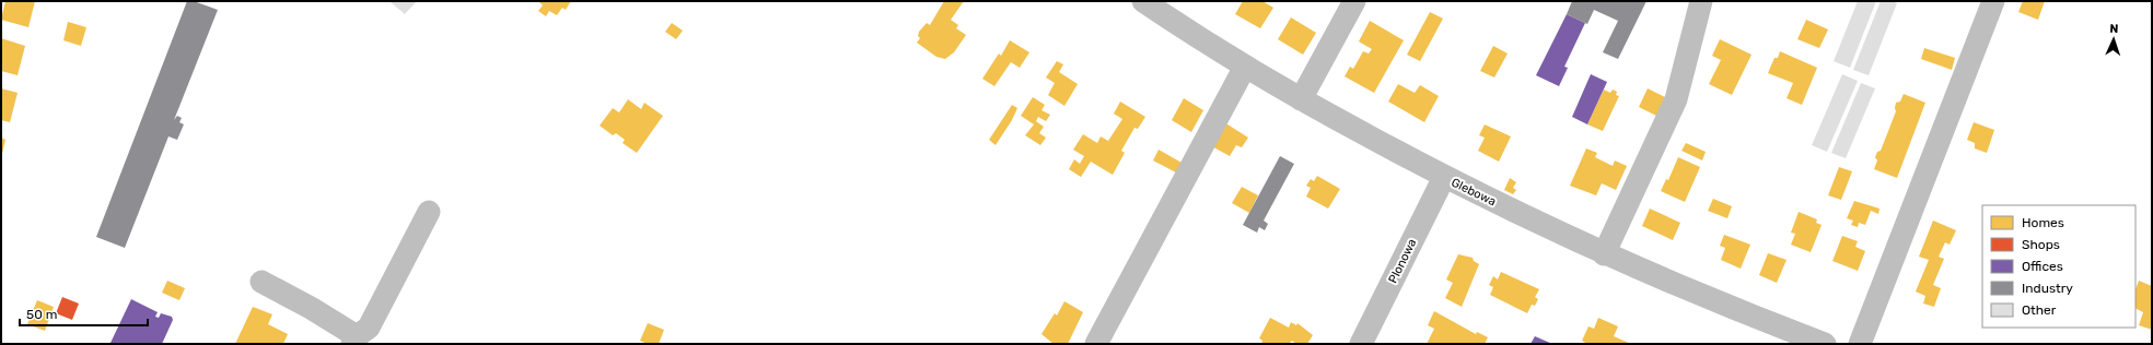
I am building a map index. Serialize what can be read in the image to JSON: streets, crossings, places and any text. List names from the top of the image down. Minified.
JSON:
{"streets":{"street":["Glebowa","Plonowa"]},"crossings":[["Glebowa","Plonowa"]],"legend":["Homes","Shops","Offices","Industry","Other"],"scale_bar":"50 m","north":"top"}
